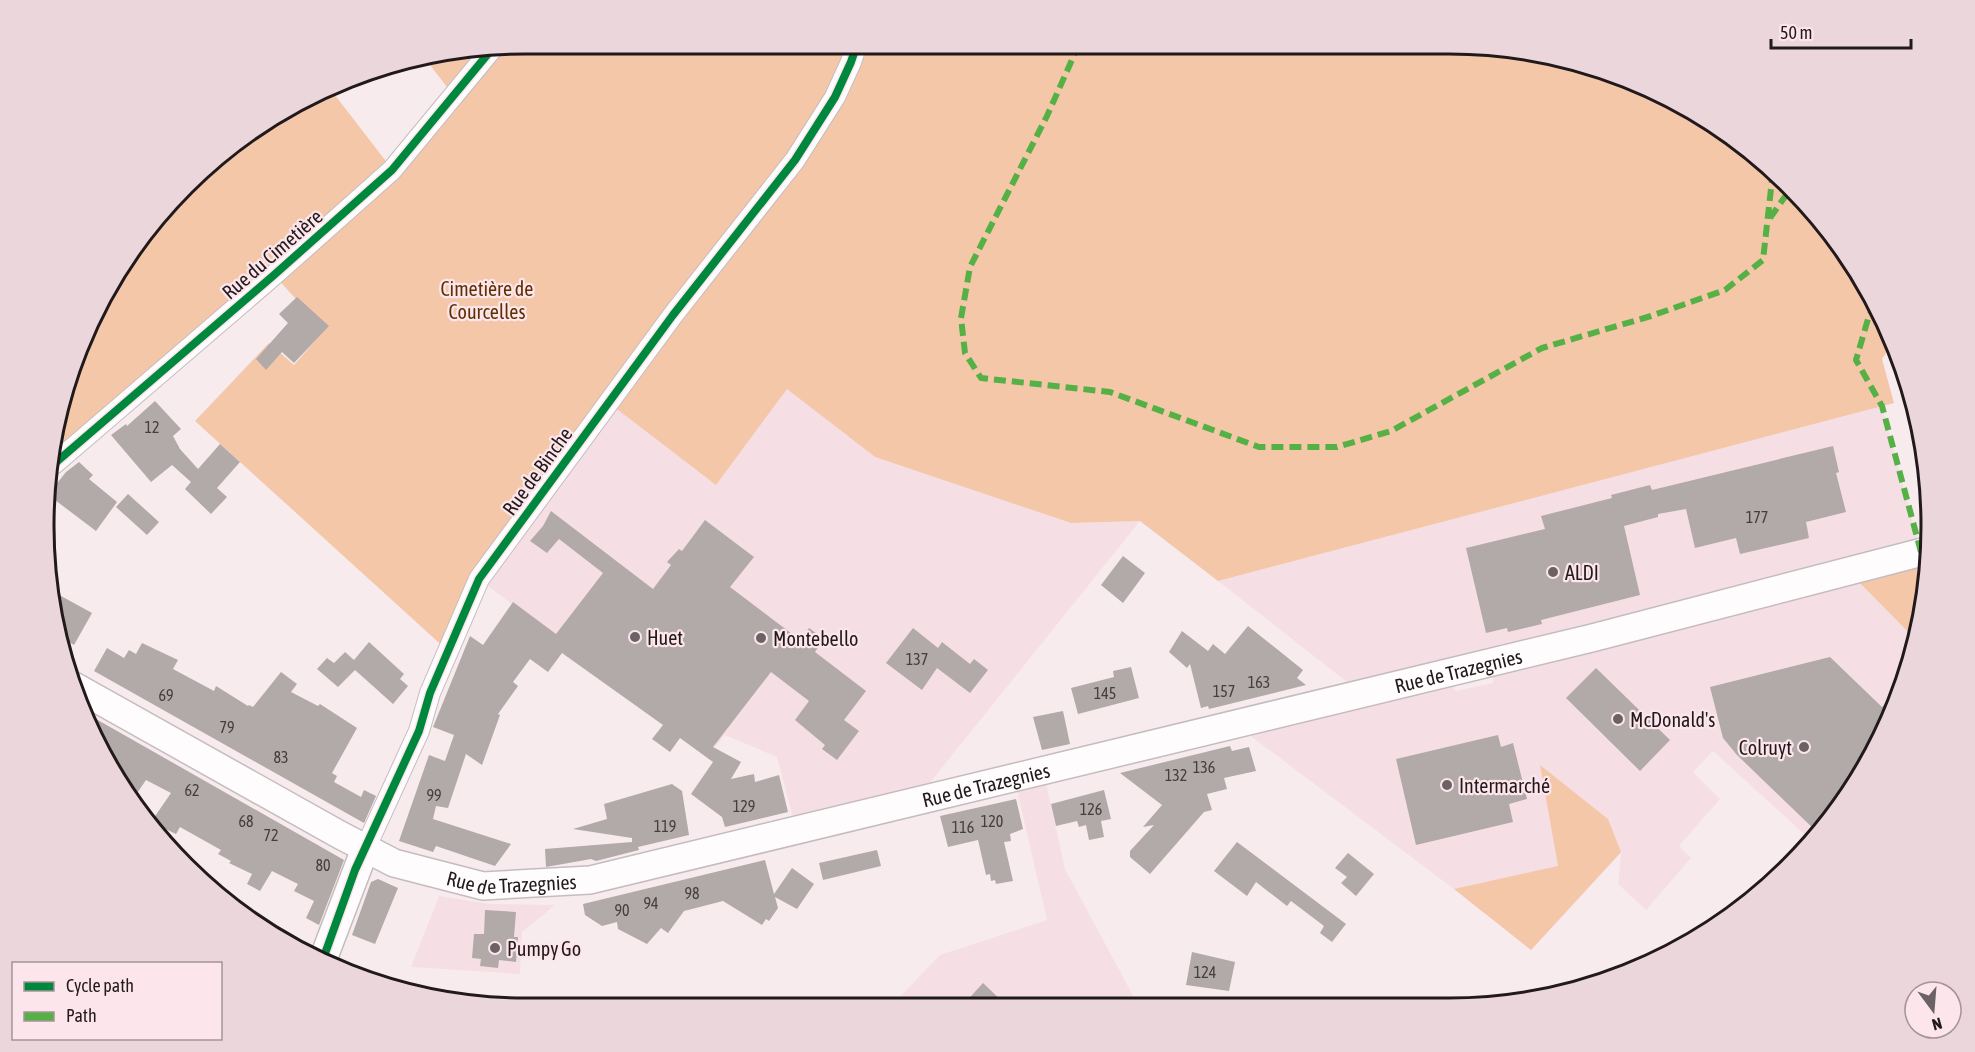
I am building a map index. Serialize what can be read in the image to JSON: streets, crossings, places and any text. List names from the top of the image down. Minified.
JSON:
{"streets":{"main road":["Rue de Binche","Rue de Trazegnies"],"street":["Rue du Cimetière"]},"crossings":[["Rue de Binche","Rue de Trazegnies"]],"parks":["Cimetière de Courcelles"],"places":["ALDI","Huet","Montebello","McDonald's","Colruyt","Intermarché","Pumpy Go"],"house_numbers":["12","177","137","163","157","145","69","79","83","136","132","62","99","129","126","68","120","119","116","72","80","98","94","90","124"],"legend":["Cycle path","Path"],"scale_bar":"50 m","north":"bottom"}
